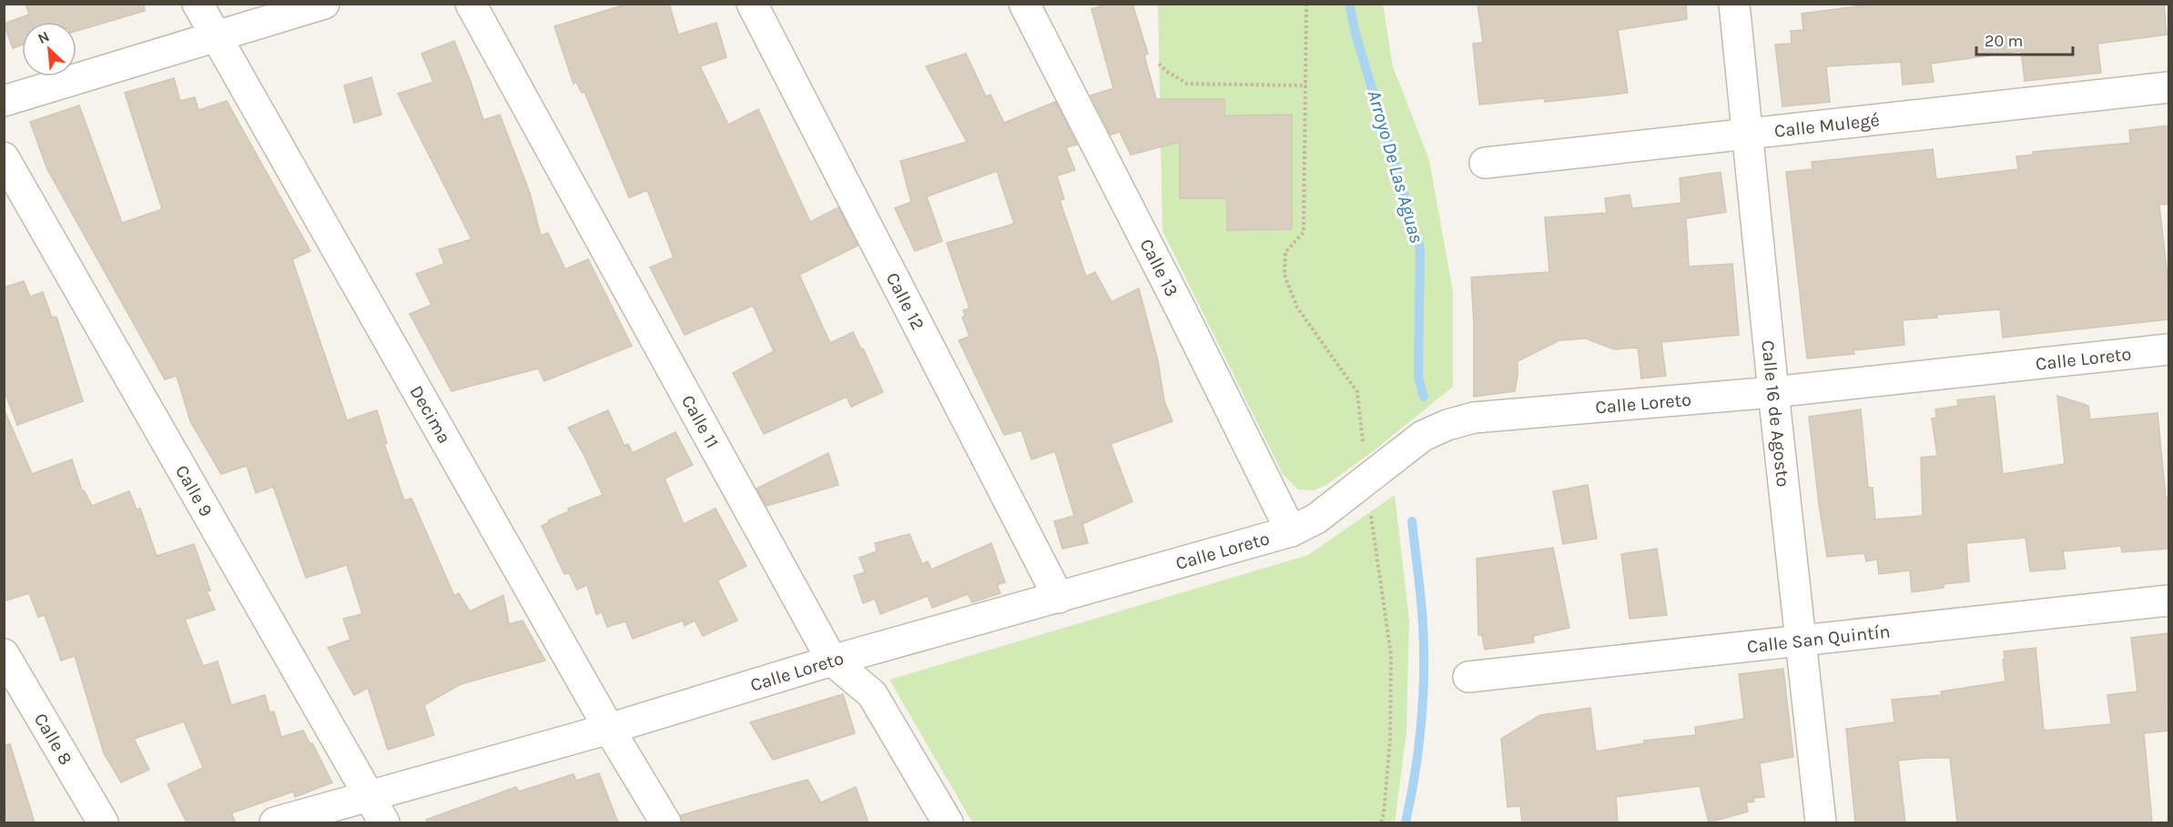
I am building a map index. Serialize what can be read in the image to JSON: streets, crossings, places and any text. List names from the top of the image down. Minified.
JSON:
{"streets":{"street":["Calle Mulegé","Calle 13","Calle 12","Calle Loreto","Decima","Calle 16 de Agosto","Calle 11","Calle 9","Calle San Quintín","Calle 8"]},"crossings":[["Calle Mulegé","Calle 16 de Agosto"],["Calle 13","Calle Loreto"],["Calle 12","Calle Loreto"],["Calle Loreto","Decima"],["Calle Loreto","Calle 16 de Agosto"],["Calle Loreto","Calle 11"],["Calle Loreto","Calle 9"],["Calle 16 de Agosto","Calle San Quintín"]],"water":["Arroyo De Las Aguas"],"scale_bar":"20 m","north":"top left"}
